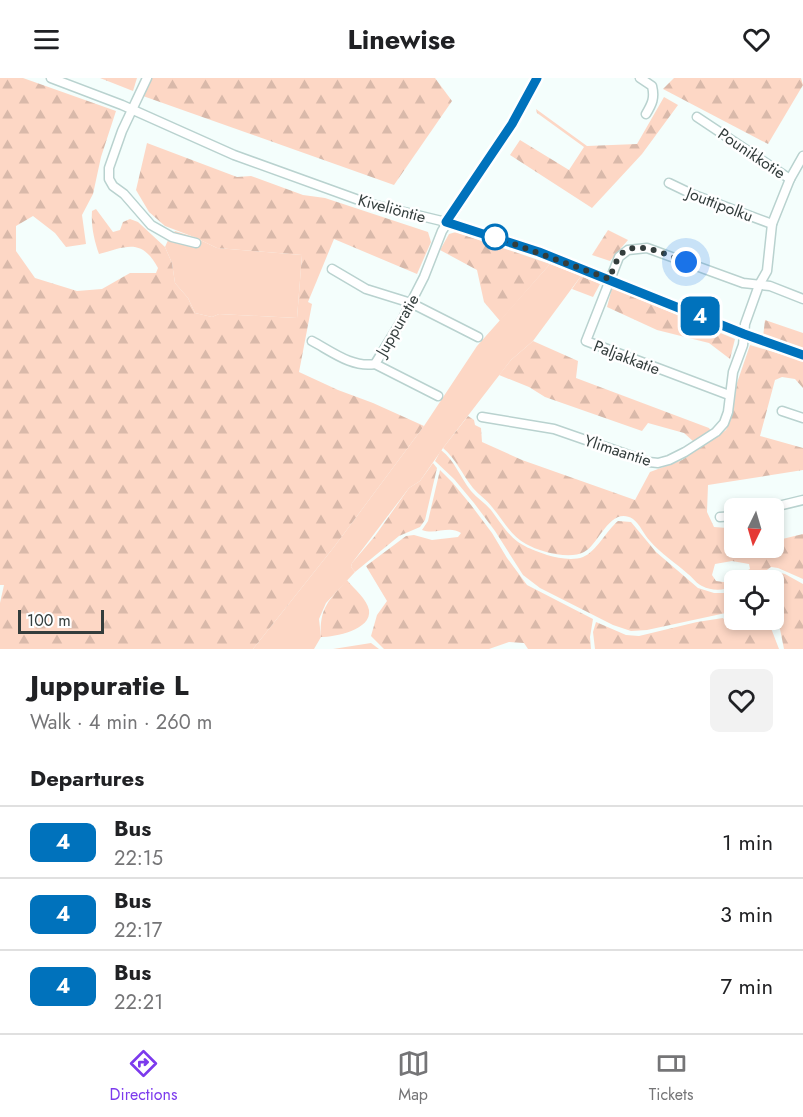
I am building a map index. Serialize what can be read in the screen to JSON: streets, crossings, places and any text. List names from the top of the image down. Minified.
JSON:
{"streets":{"street":["Pounikkotie","Jouttipolku","Kiveliöntie","Juppuratie","Paljakkatie","Ylimaantie"]},"crossings":[["Pounikkotie","Jouttipolku"],["Pounikkotie","Kiveliöntie"],["Pounikkotie","Ylimaantie"],["Kiveliöntie","Juppuratie"],["Kiveliöntie","Paljakkatie"],["Kiveliöntie","Ylimaantie"],["Paljakkatie","Ylimaantie"]],"lines":["bus line 4"],"scale_bar":"100 m","north":"bottom","page":{"header":"Linewise","on_map":"4","scale":"100 m","heading":[["Juppuratie L","Walk · 4 min · 260 m"],"Departures"],"list":[{"mark":"4","name":"Bus","note":"22:15","value":"1 min"},{"mark":"4","name":"Bus","note":"22:17","value":"3 min"},{"mark":"4","name":"Bus","note":"22:21","value":"7 min"}],"tabs":["Directions","Map","Tickets"]}}
